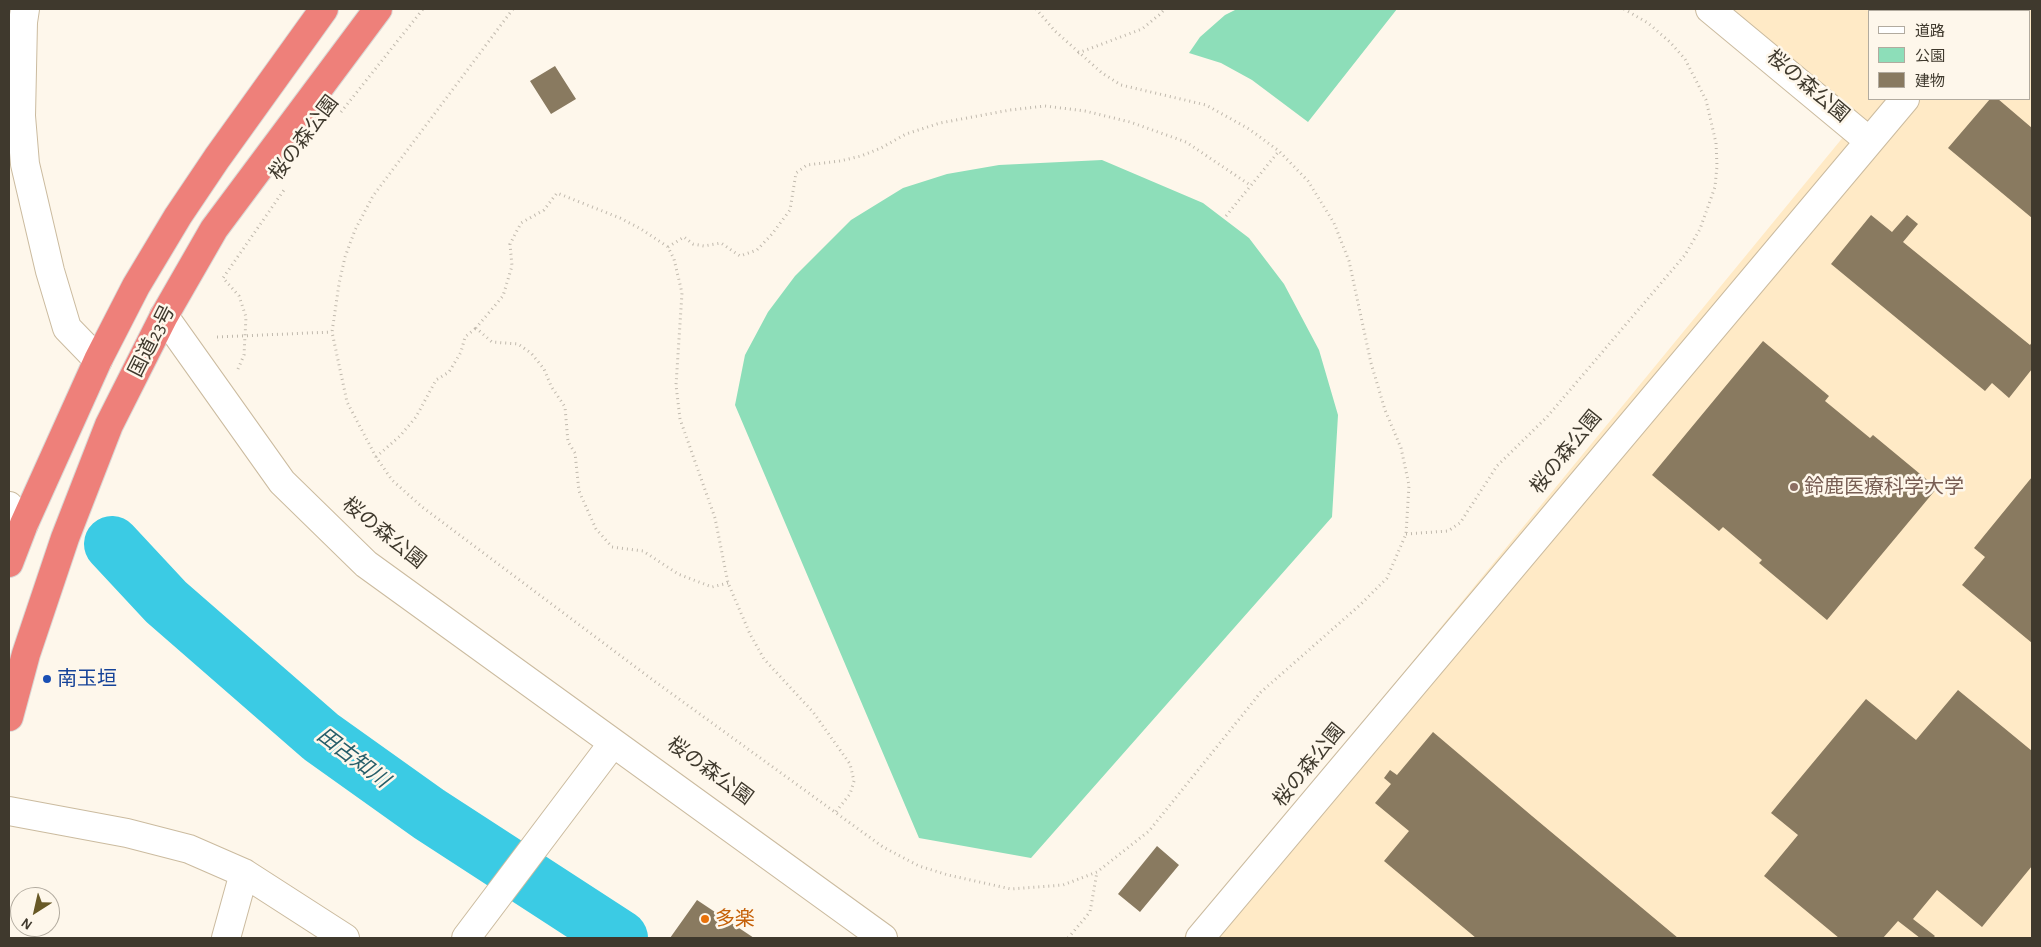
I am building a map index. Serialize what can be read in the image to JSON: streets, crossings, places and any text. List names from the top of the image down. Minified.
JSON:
{"streets":{"highway":["国道23号"],"path":["桜の森公園"]},"water":["田古知川"],"places":["鈴鹿医療科学大学","南玉垣","多楽"],"legend":["道路","公園","建物"],"north":"bottom left"}
